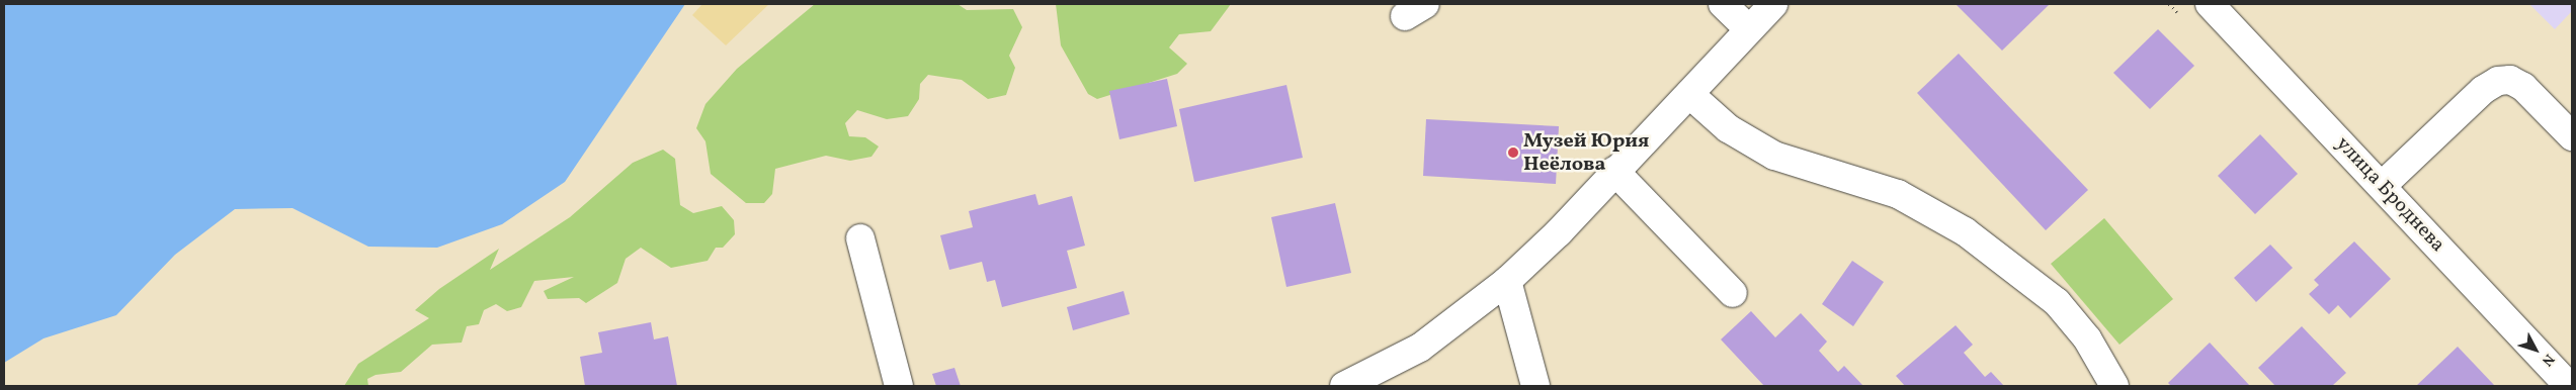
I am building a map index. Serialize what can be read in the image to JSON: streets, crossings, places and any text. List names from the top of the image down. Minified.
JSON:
{"streets":{"street":["улица Броднева"]},"places":["Музей Юрия Неёлова"],"north":"bottom right"}
